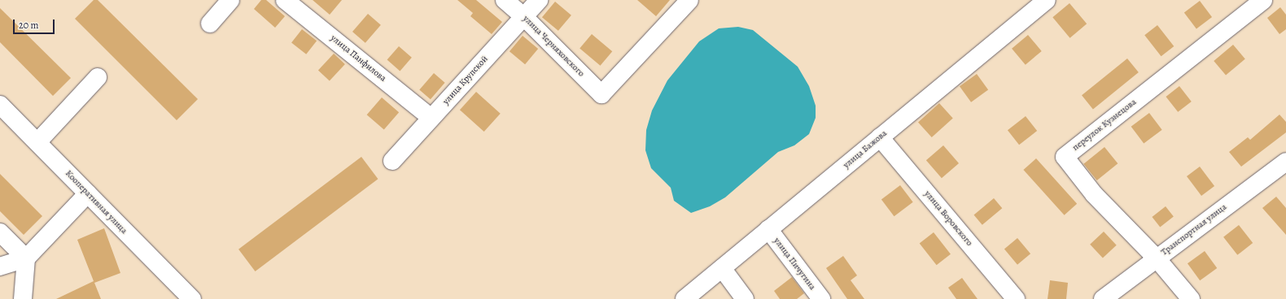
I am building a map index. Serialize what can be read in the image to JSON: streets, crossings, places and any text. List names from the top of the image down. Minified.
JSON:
{"streets":{"street":["улица Черняховского","улица Панфилова","улица Крупской","переулок Кузнецова","улица Бажова","Кооперативная улица","улица Воровского","Транспортная улица","улица Пичугина"]},"crossings":[["улица Черняховского","улица Крупской"],["улица Панфилова","улица Крупской"],["переулок Кузнецова","Транспортная улица"],["улица Бажова","улица Воровского"],["улица Бажова","улица Пичугина"]],"scale_bar":"20 m"}
